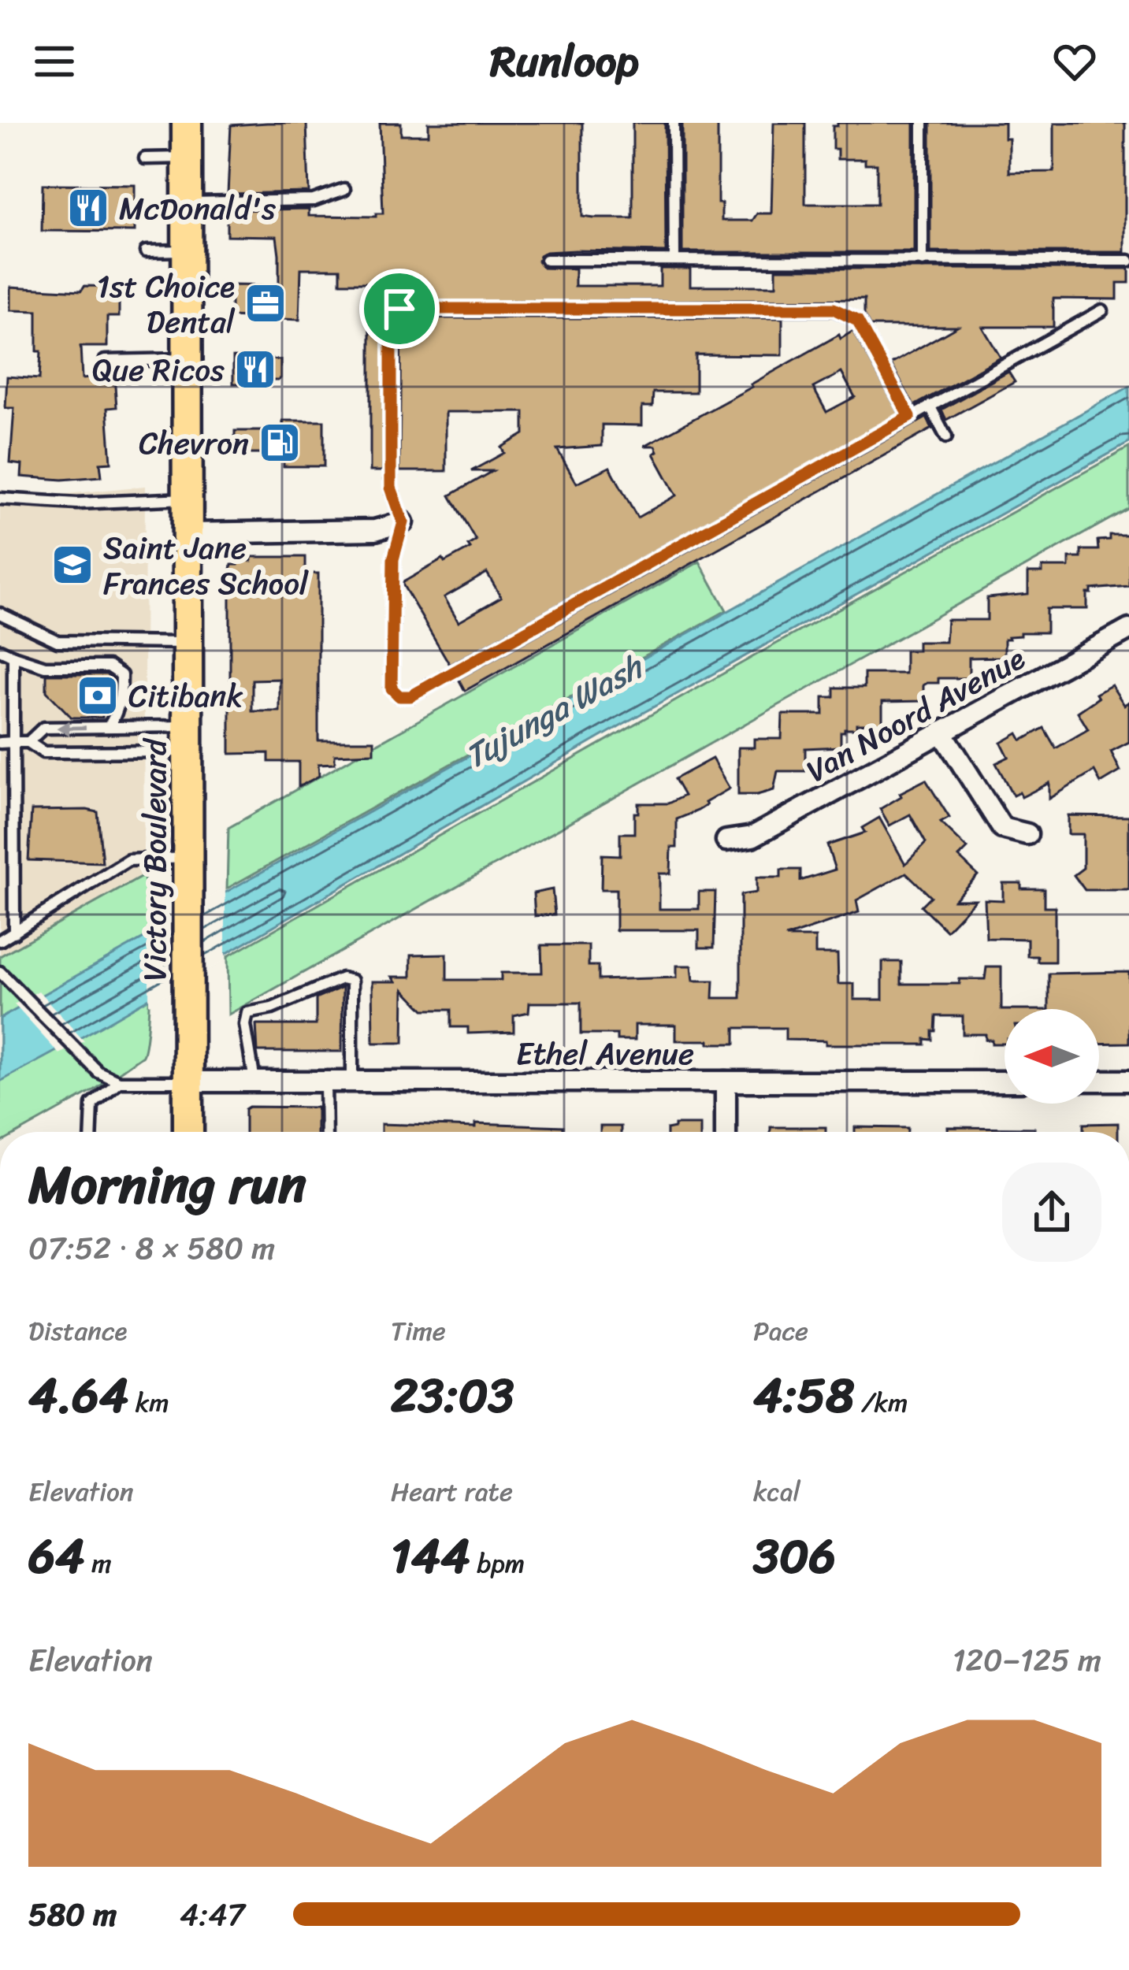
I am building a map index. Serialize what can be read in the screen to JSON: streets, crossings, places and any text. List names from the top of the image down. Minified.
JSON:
{"streets":{"main road":["Victory Boulevard"],"street":["Van Noord Avenue","Ethel Avenue"]},"crossings":[["Victory Boulevard","Ethel Avenue"]],"water":["Tujunga Wash"],"places":{"restaurant":["McDonald's","Que Ricos"],"office":["1st Choice Dental"],"fuel station":["Chevron"],"school or university":["Saint Jane Frances School"],"bank":["Citibank"]},"north":"left","page":{"header":"Runloop","heading":["Morning run","07:52 · 8 × 580 m"],"stats":[["Distance","4.64 km"],["Time","23:03"],["Pace","4:58 /km"],["Elevation","64 m"],["Heart rate","144 bpm"],["kcal","306"]],"chart":["Elevation","120–125 m"],"list":[{"name":"580 m","note":"4:47"}]}}
